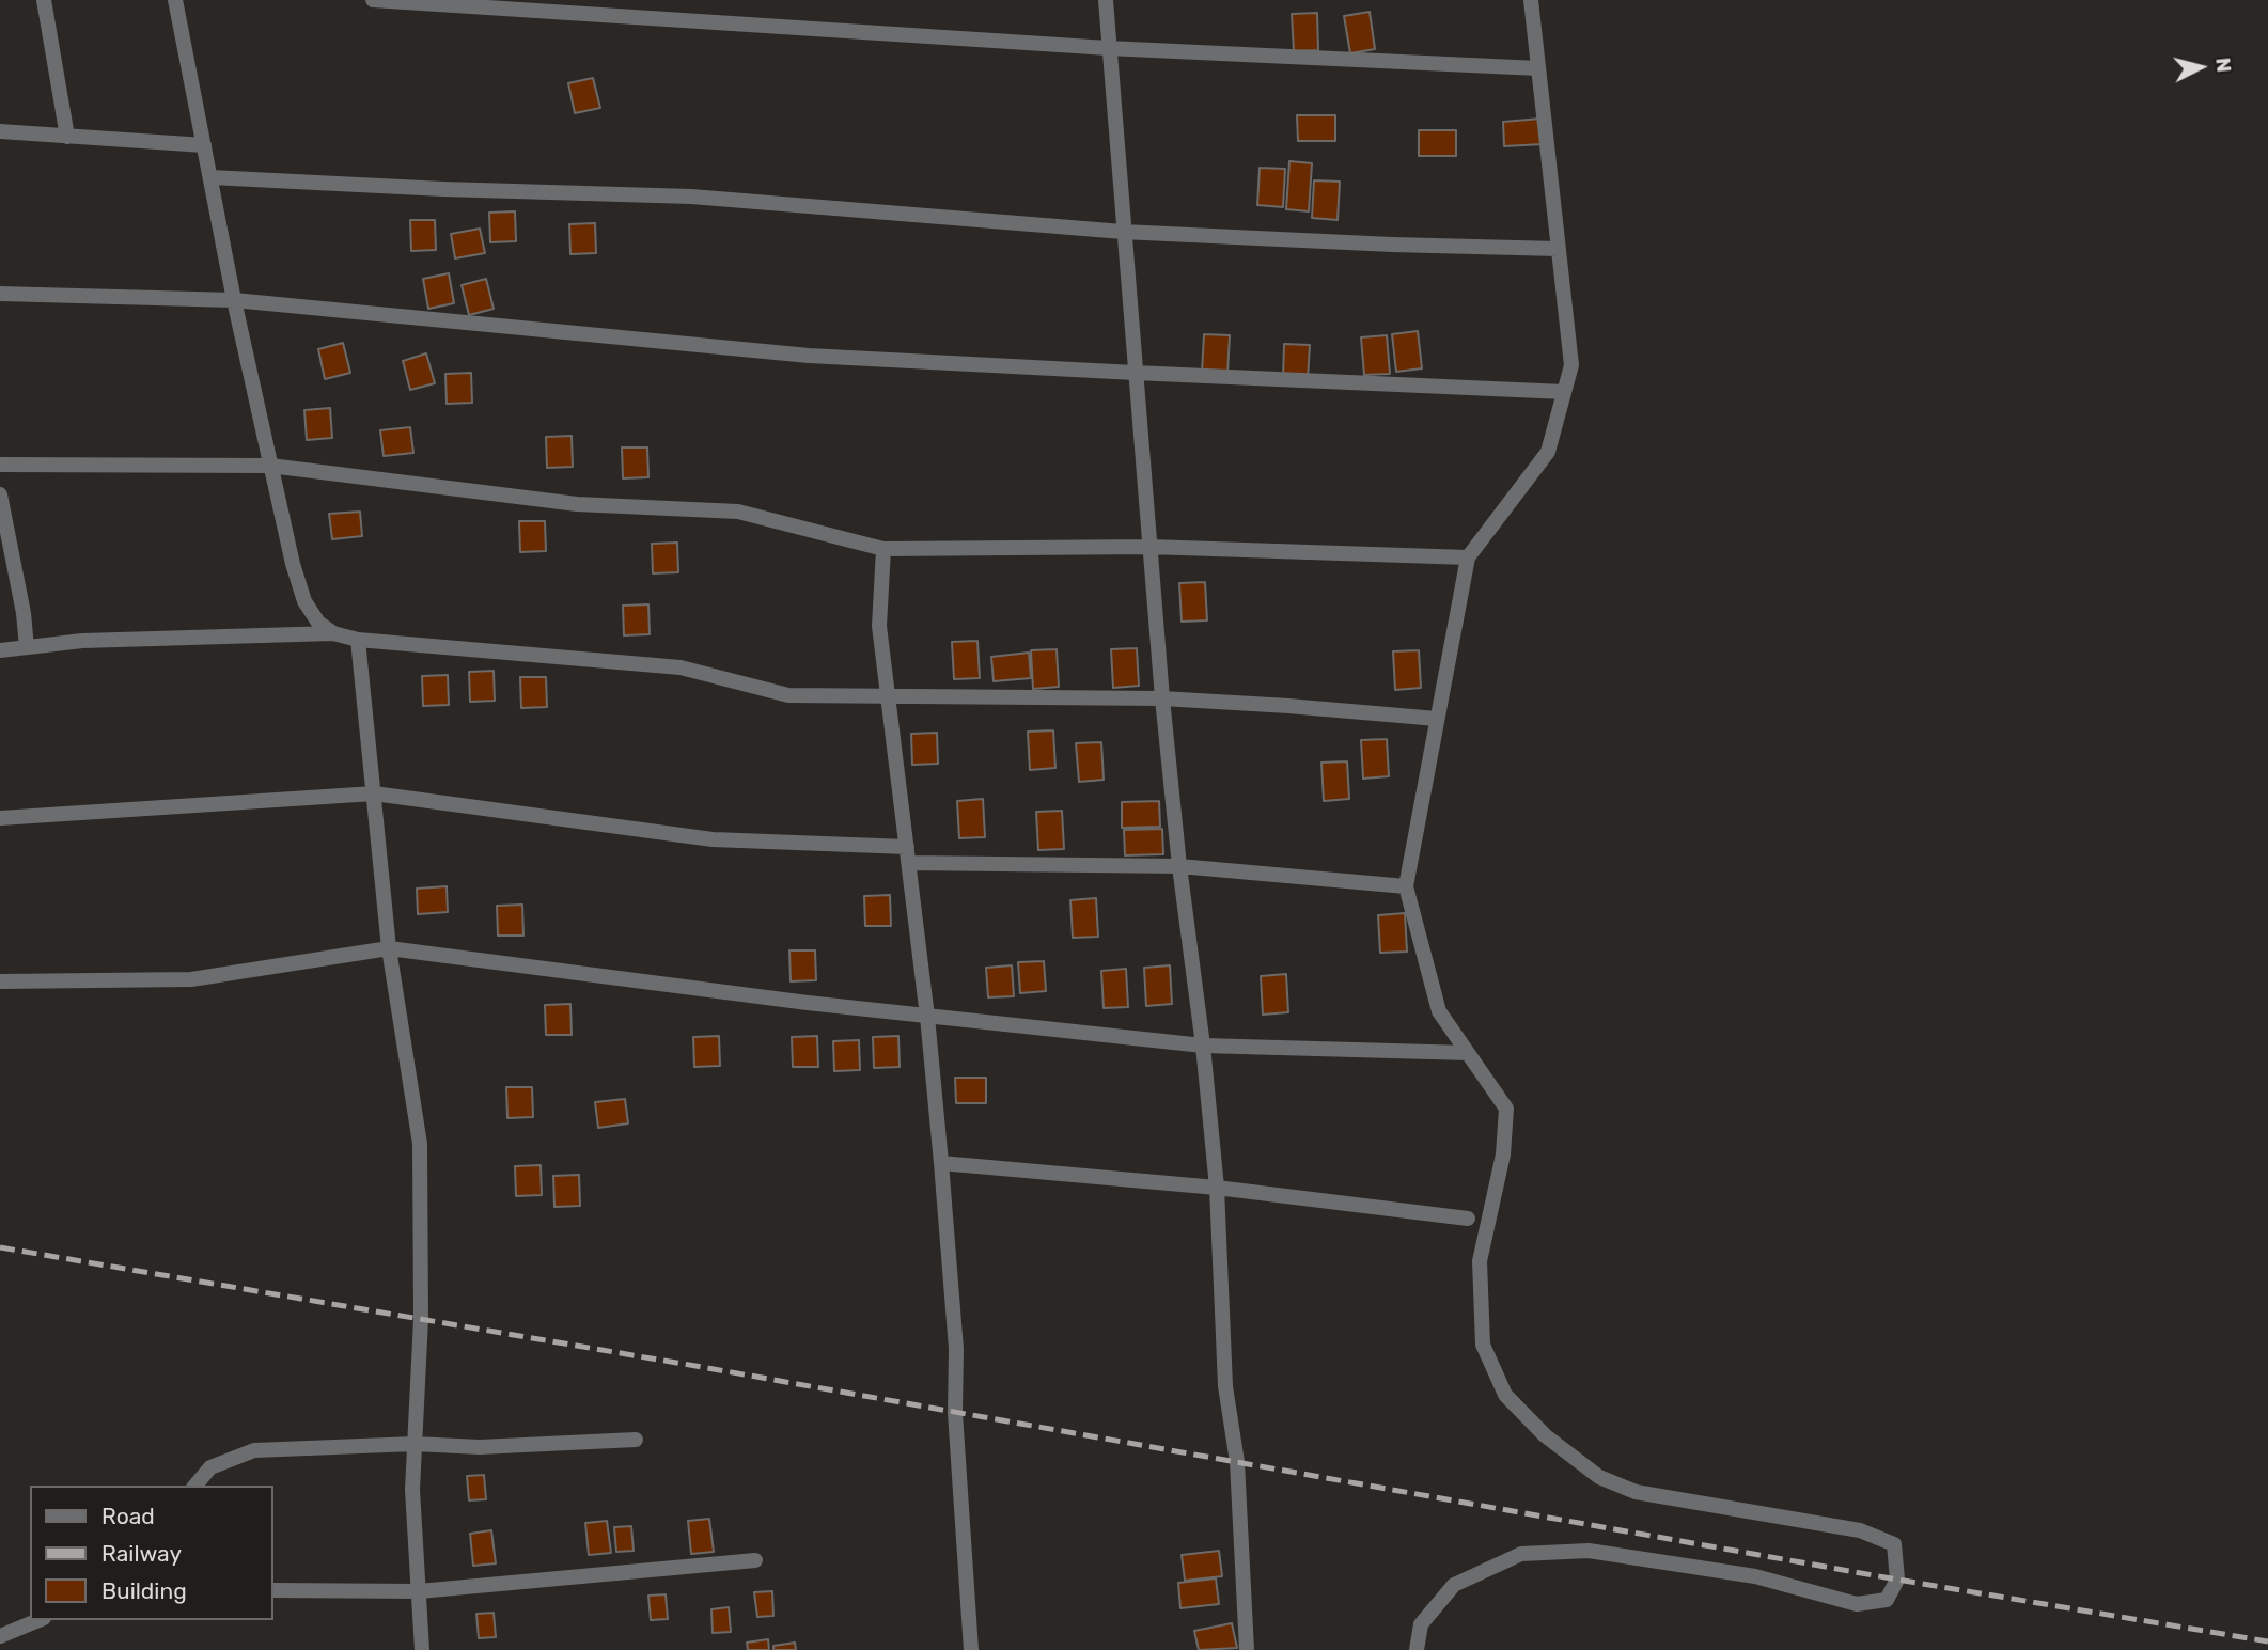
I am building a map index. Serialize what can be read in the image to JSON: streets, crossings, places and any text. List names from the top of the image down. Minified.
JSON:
{"legend":["Road","Railway","Building"],"north":"right"}
